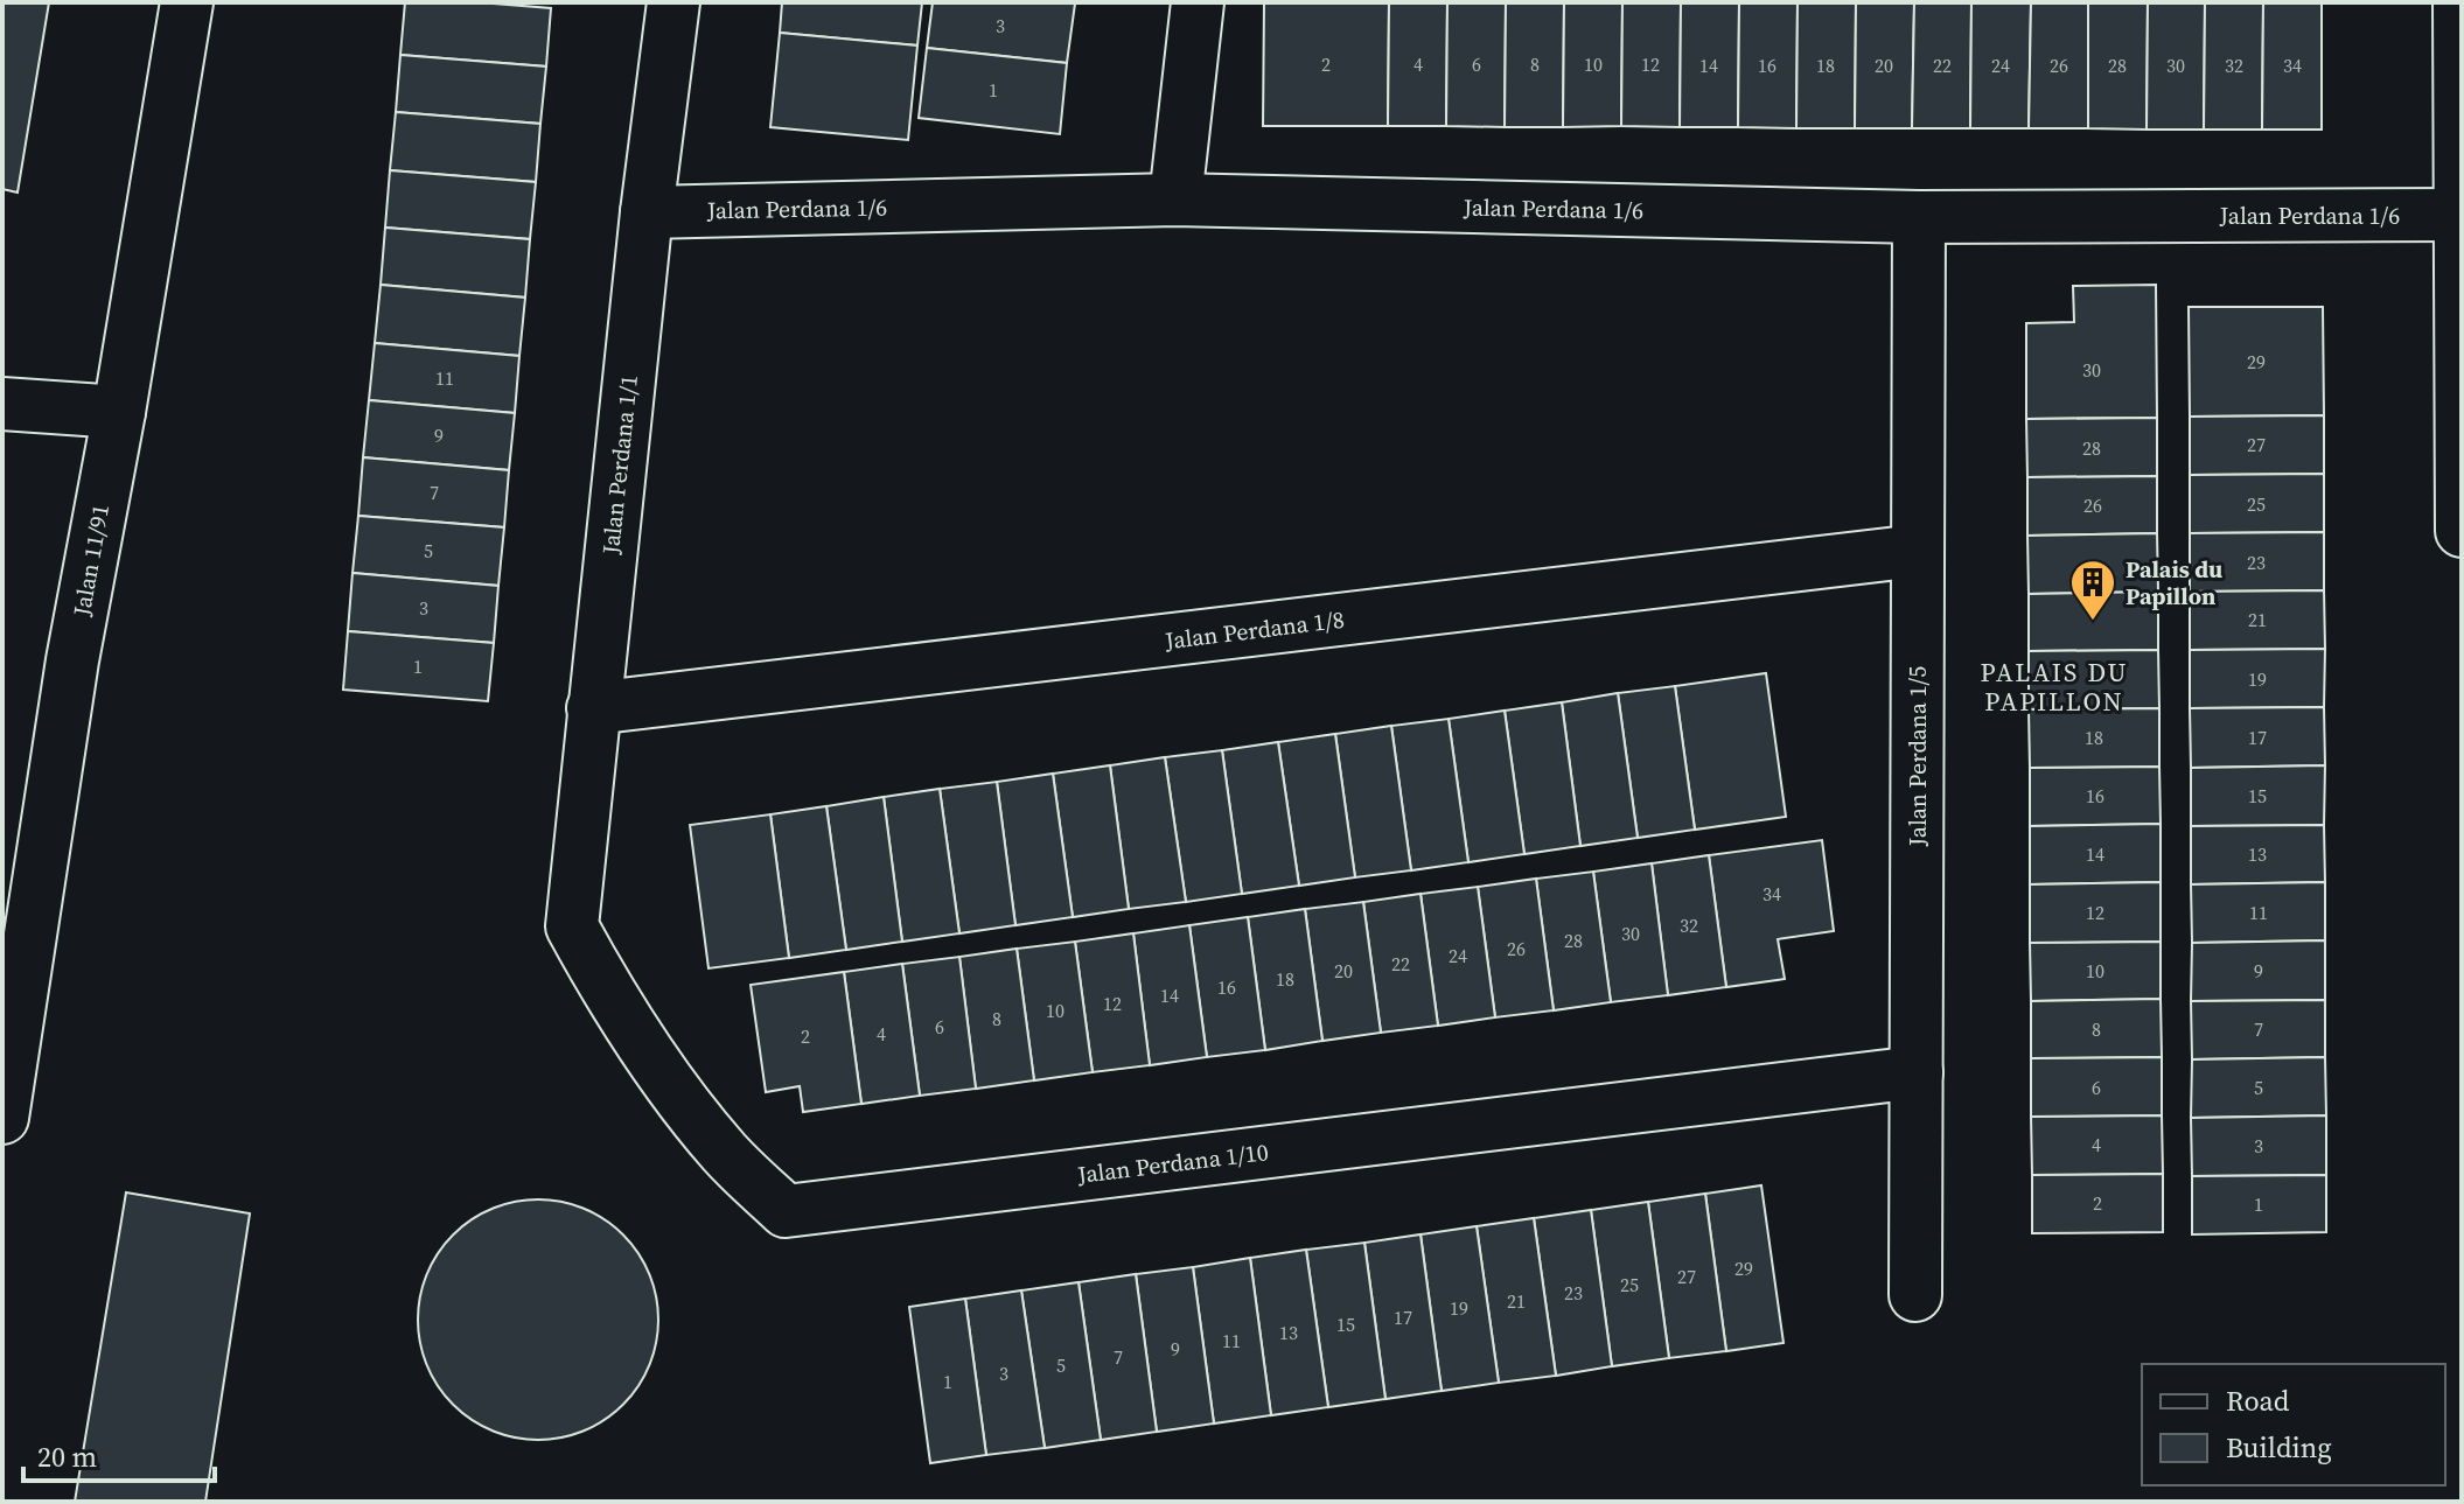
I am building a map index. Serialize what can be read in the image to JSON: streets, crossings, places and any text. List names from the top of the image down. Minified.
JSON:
{"streets":{"street":["Jalan Perdana 1/6","Jalan Perdana 1/1","Jalan 11/91","Jalan Perdana 1/8","Jalan Perdana 1/5","Jalan Perdana 1/10"]},"crossings":[["Jalan Perdana 1/6","Jalan Perdana 1/1"],["Jalan Perdana 1/6","Jalan Perdana 1/5"],["Jalan Perdana 1/1","Jalan Perdana 1/8"],["Jalan Perdana 1/1","Jalan Perdana 1/10"],["Jalan Perdana 1/8","Jalan Perdana 1/5"],["Jalan Perdana 1/5","Jalan Perdana 1/10"]],"districts":["PALAIS DU PAPILLON"],"places":{"building":["Palais du Papillon"]},"house_numbers":["3","2","4","6","8","10","12","14","16","18","20","22","24","26","28","30","32","34","1","29","30","11","9","27","28","7","25","26","5","23","3","21","1","19","18","17","16","15","14","13","34","12","11","32","30","28","26","24","22","20","10","9","18","16","14","12","10","8","6","8","7","4","2","6","5","4","3","2","1","29","27","25","23","21","19","17","15","13","11","9","7","5","3","1"],"legend":["Road","Building"],"scale_bar":"20 m"}
